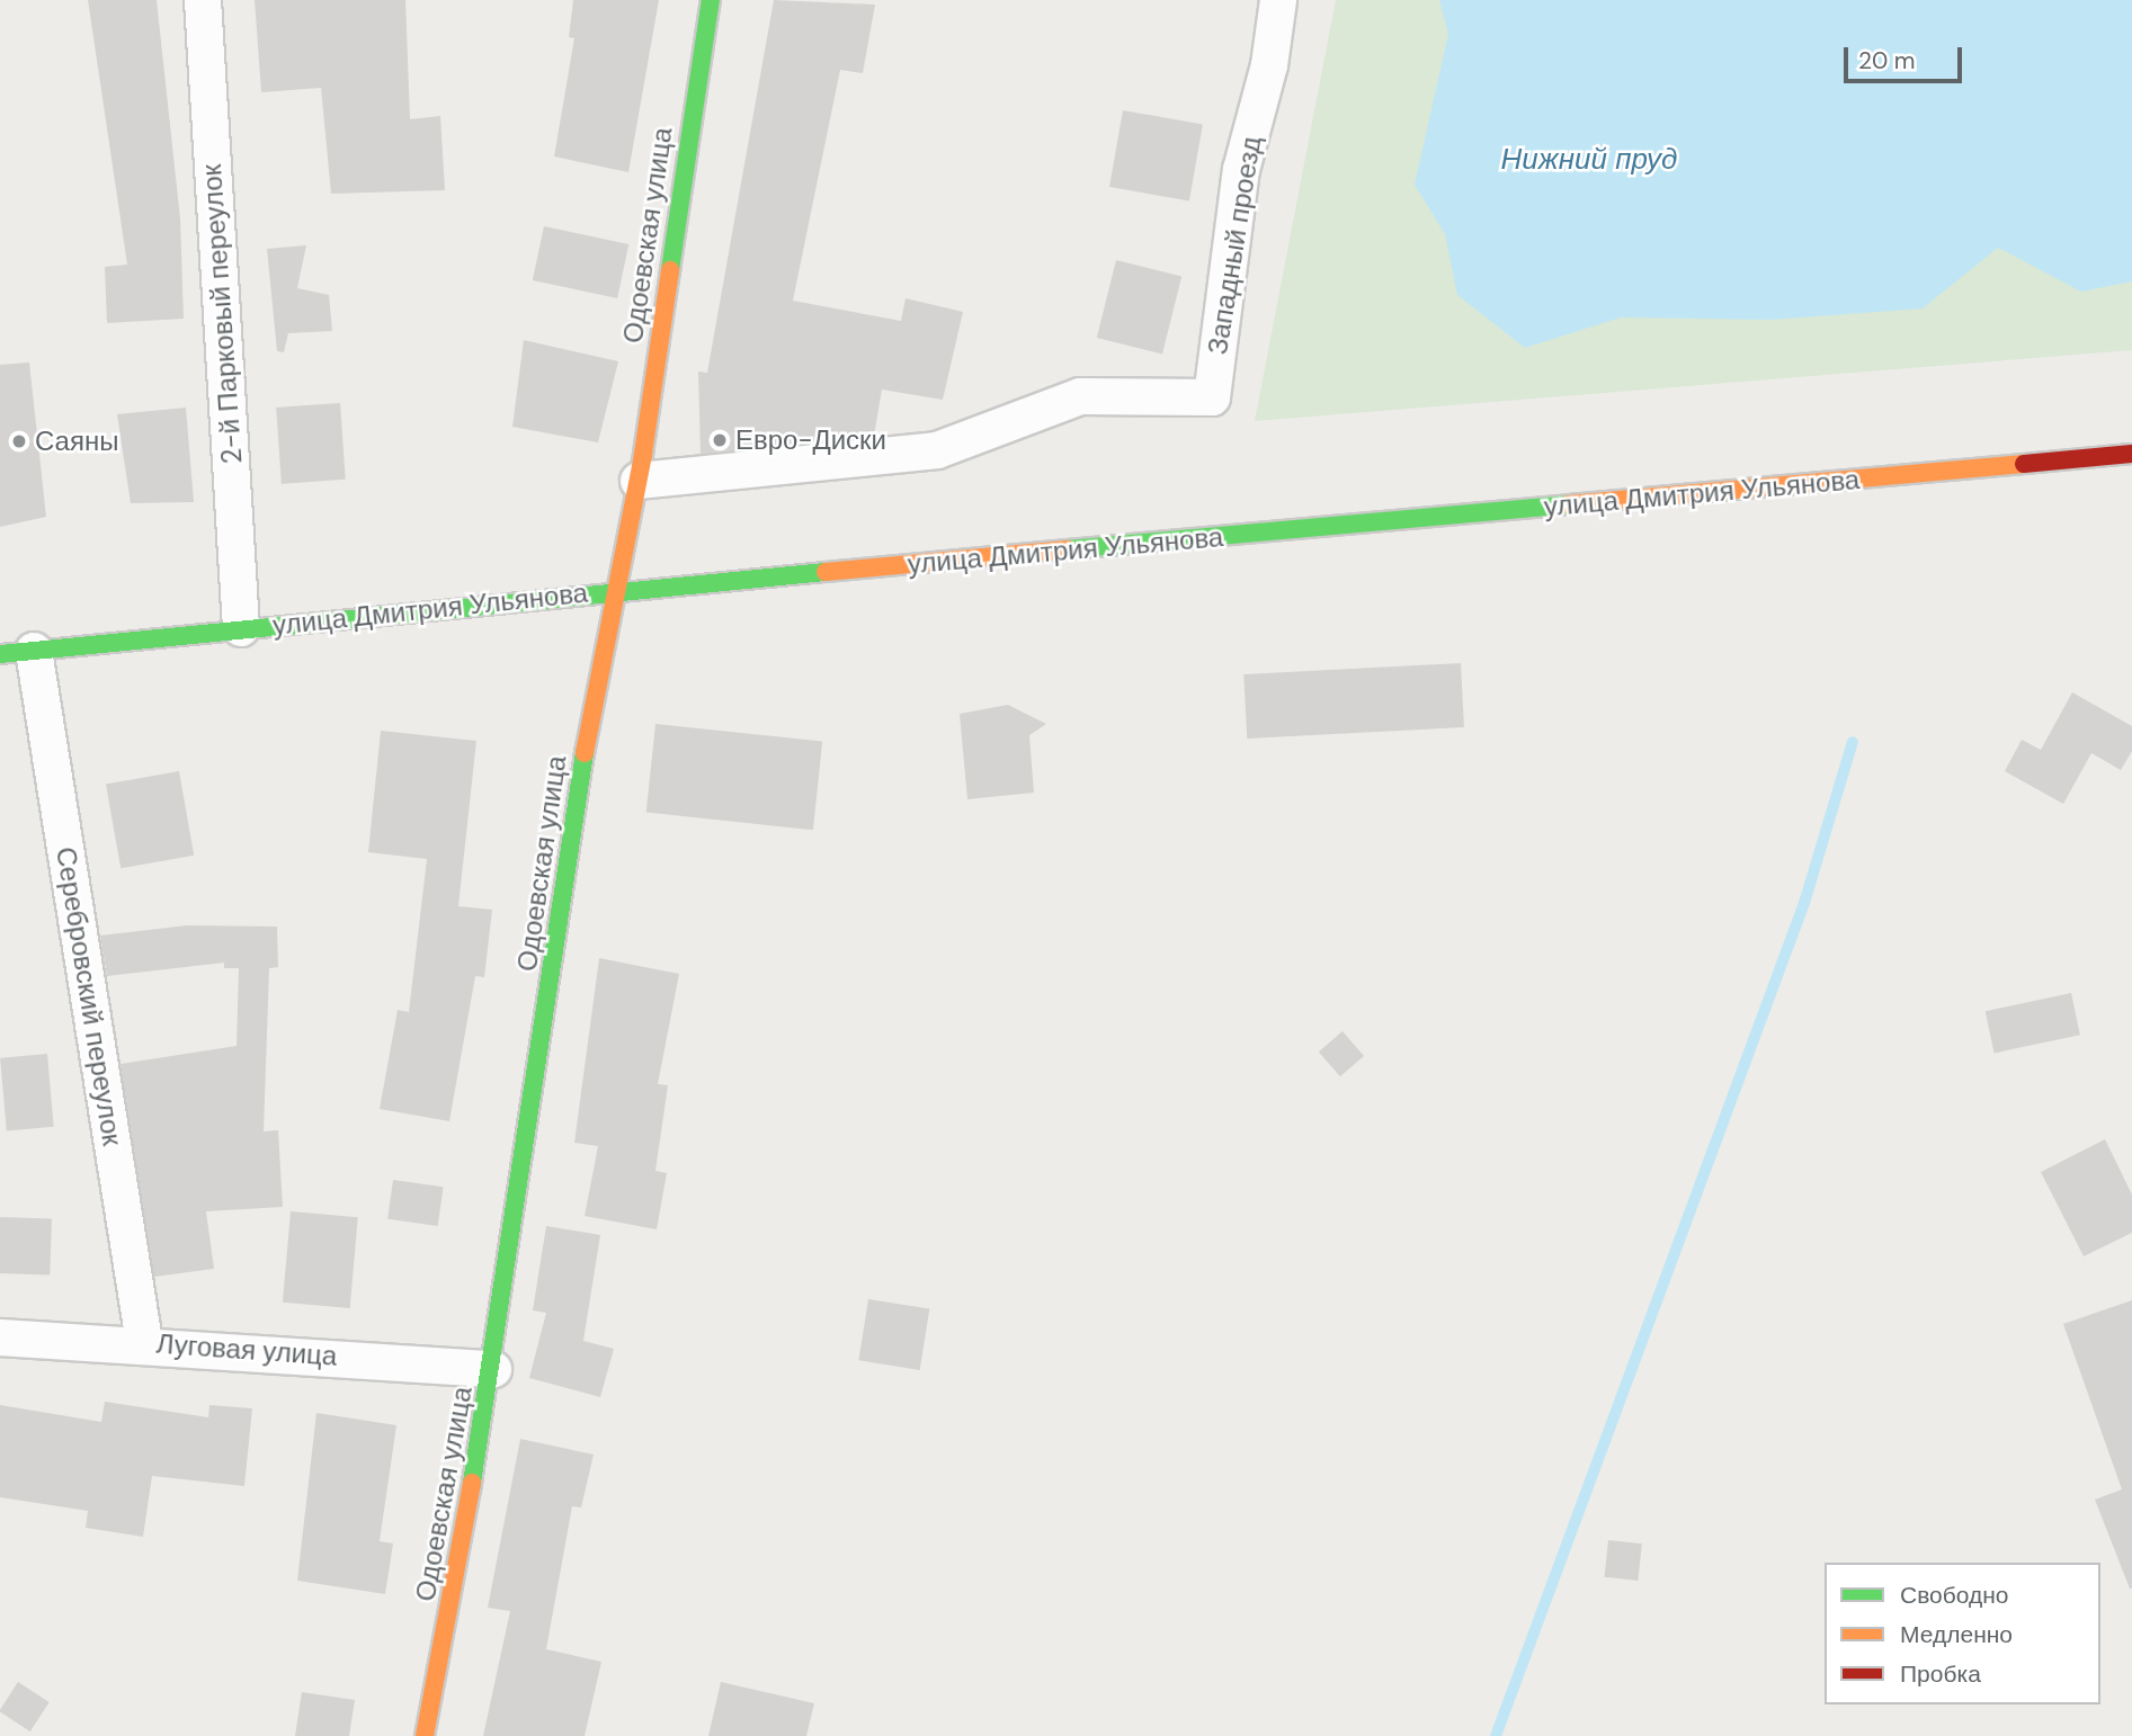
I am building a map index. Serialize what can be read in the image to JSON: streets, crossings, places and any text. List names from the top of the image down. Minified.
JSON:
{"streets":{"main road":["Одоевская улица","улица Дмитрия Ульянова"],"street":["Западный проезд","2-й Парковый переулок","Серебровский переулок","Луговая улица"]},"crossings":[["Одоевская улица","Западный проезд"],["Одоевская улица","улица Дмитрия Ульянова"],["Одоевская улица","Луговая улица"],["2-й Парковый переулок","улица Дмитрия Ульянова"],["улица Дмитрия Ульянова","Серебровский переулок"],["Серебровский переулок","Луговая улица"]],"water":["Нижний пруд"],"places":["Евро-Диски","Саяны"],"legend":["Свободно","Медленно","Пробка"],"scale_bar":"20 m"}
